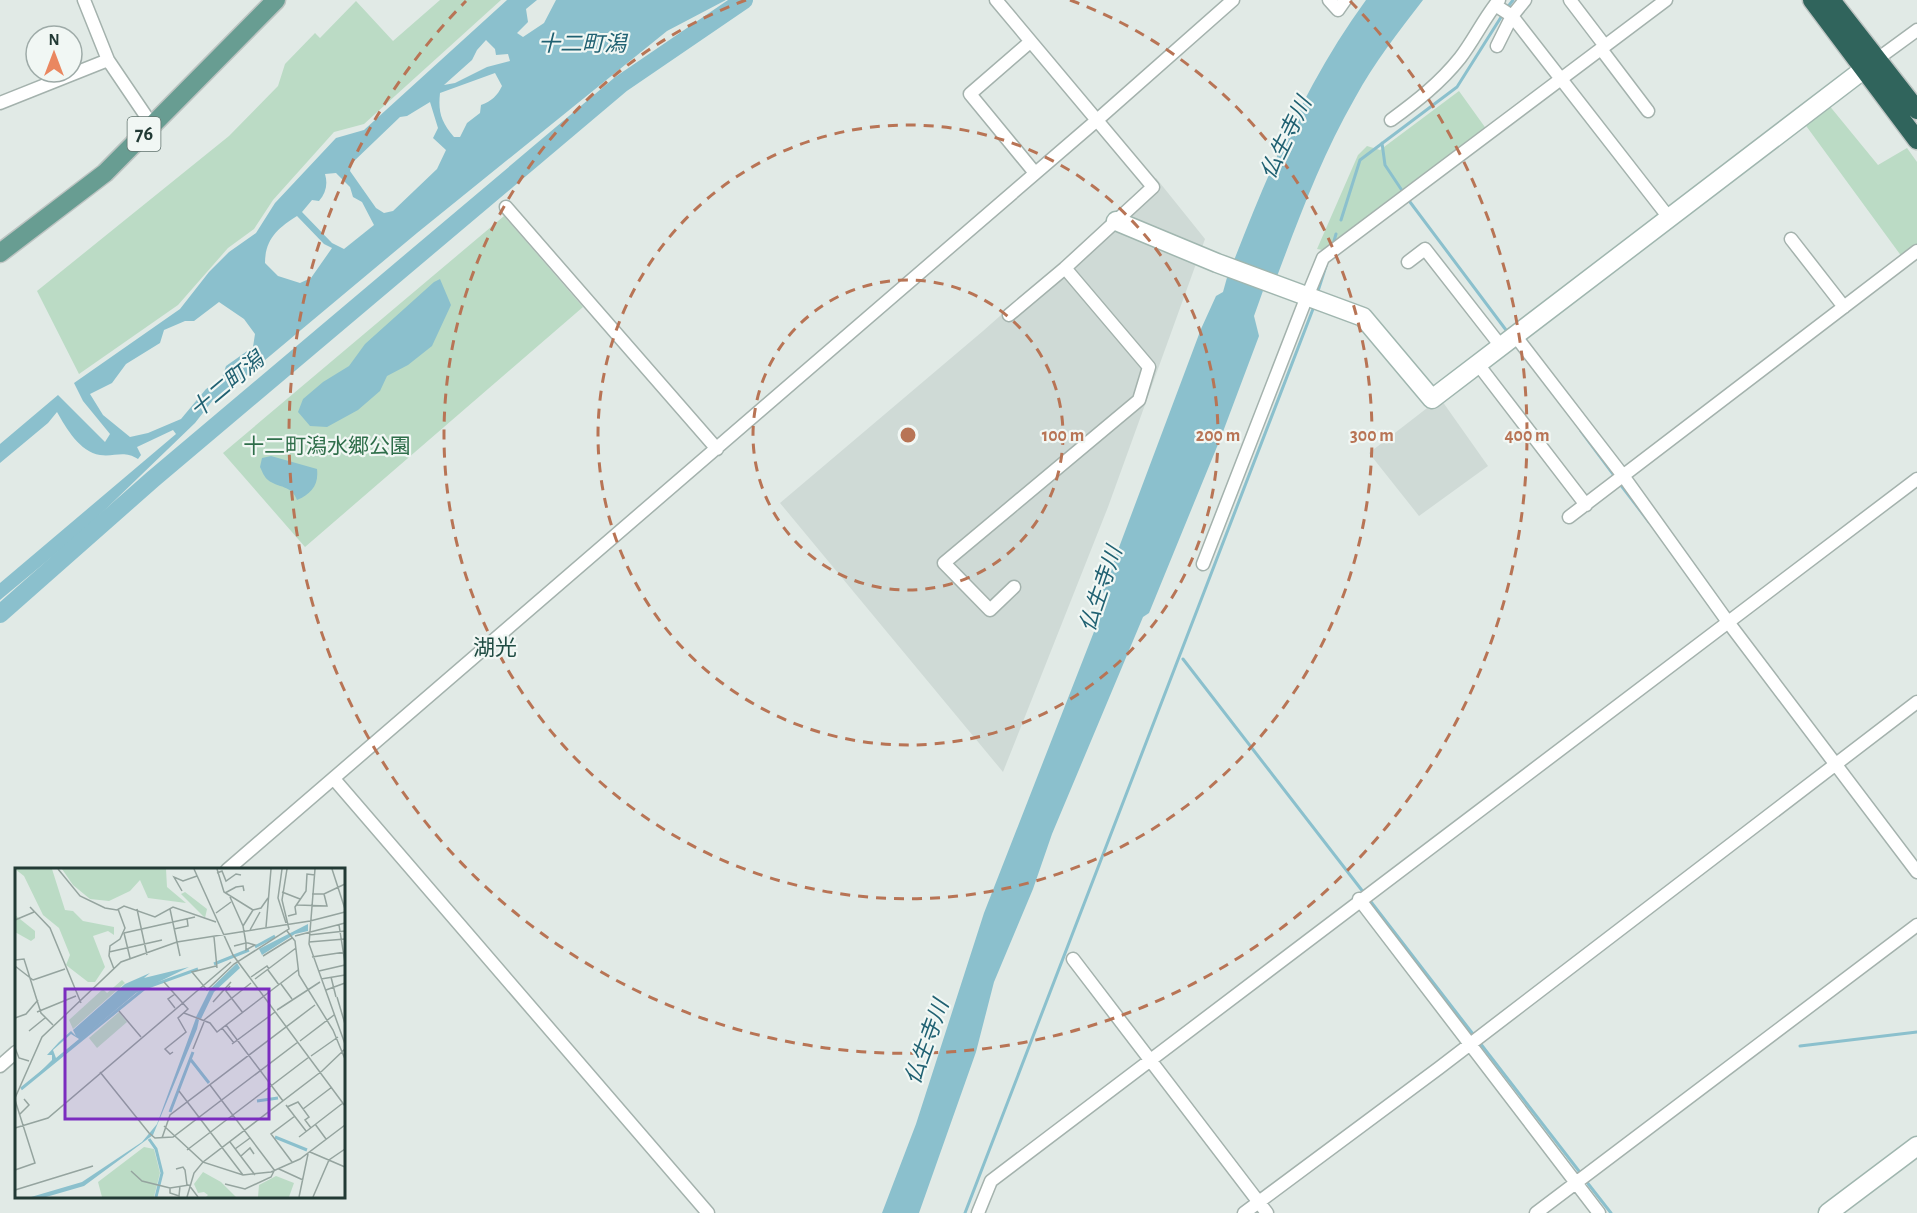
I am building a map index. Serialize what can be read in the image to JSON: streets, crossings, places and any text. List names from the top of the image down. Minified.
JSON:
{"streets":{"main road":["76"]},"districts":["湖光"],"water":["十二町潟","仏生寺川"],"parks":["十二町潟水郷公園"],"north":"top","rings":["100 m","200 m","300 m","400 m"]}
